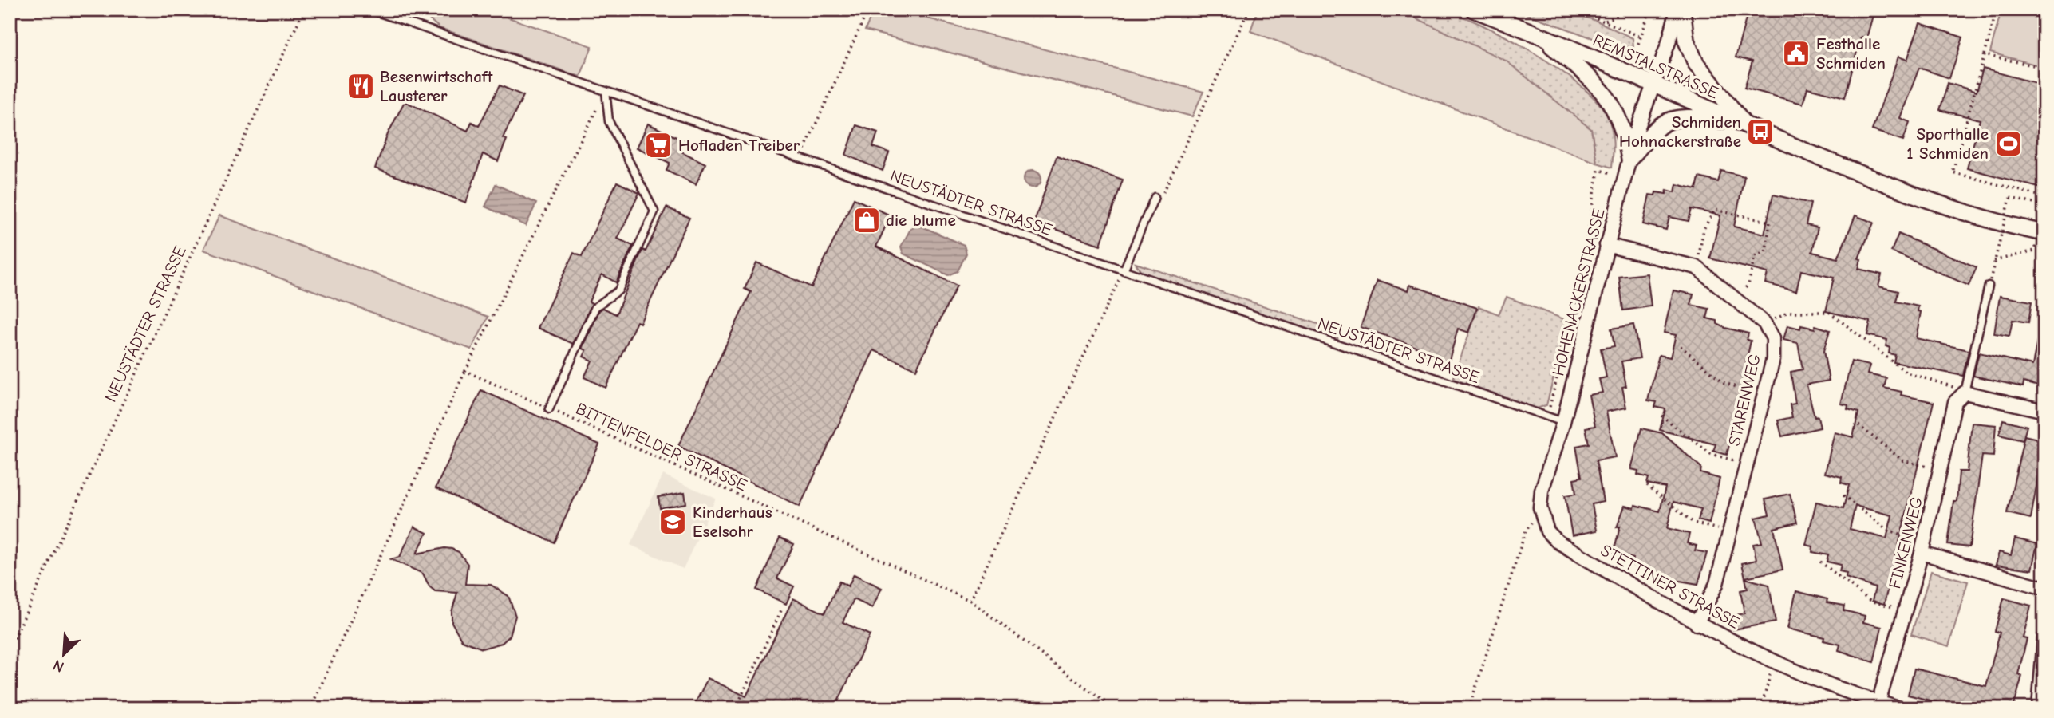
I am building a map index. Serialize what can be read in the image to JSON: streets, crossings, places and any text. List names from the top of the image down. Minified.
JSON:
{"streets":{"street":["REMSTALSTRASSE","HOHENACKERSTRASSE","STARENWEG","FINKENWEG","STETTINER STRASSE"],"lane":["NEUSTÄDTER STRASSE"],"path":["BITTENFELDER STRASSE"]},"crossings":[["REMSTALSTRASSE","HOHENACKERSTRASSE"],["NEUSTÄDTER STRASSE","HOHENACKERSTRASSE"],["HOHENACKERSTRASSE","STETTINER STRASSE"],["STARENWEG","STETTINER STRASSE"],["FINKENWEG","STETTINER STRASSE"]],"places":{"public building":["Festhalle Schmiden"],"restaurant":["Besenwirtschaft Lausterer"],"bus stop":["Schmiden Hohnackerstraße"],"sports":["Sporthalle 1 Schmiden"],"supermarket":["Hofladen Treiber"],"shop":["die blume"],"school or university":["Kinderhaus Eselsohr"]},"north":"bottom left"}
